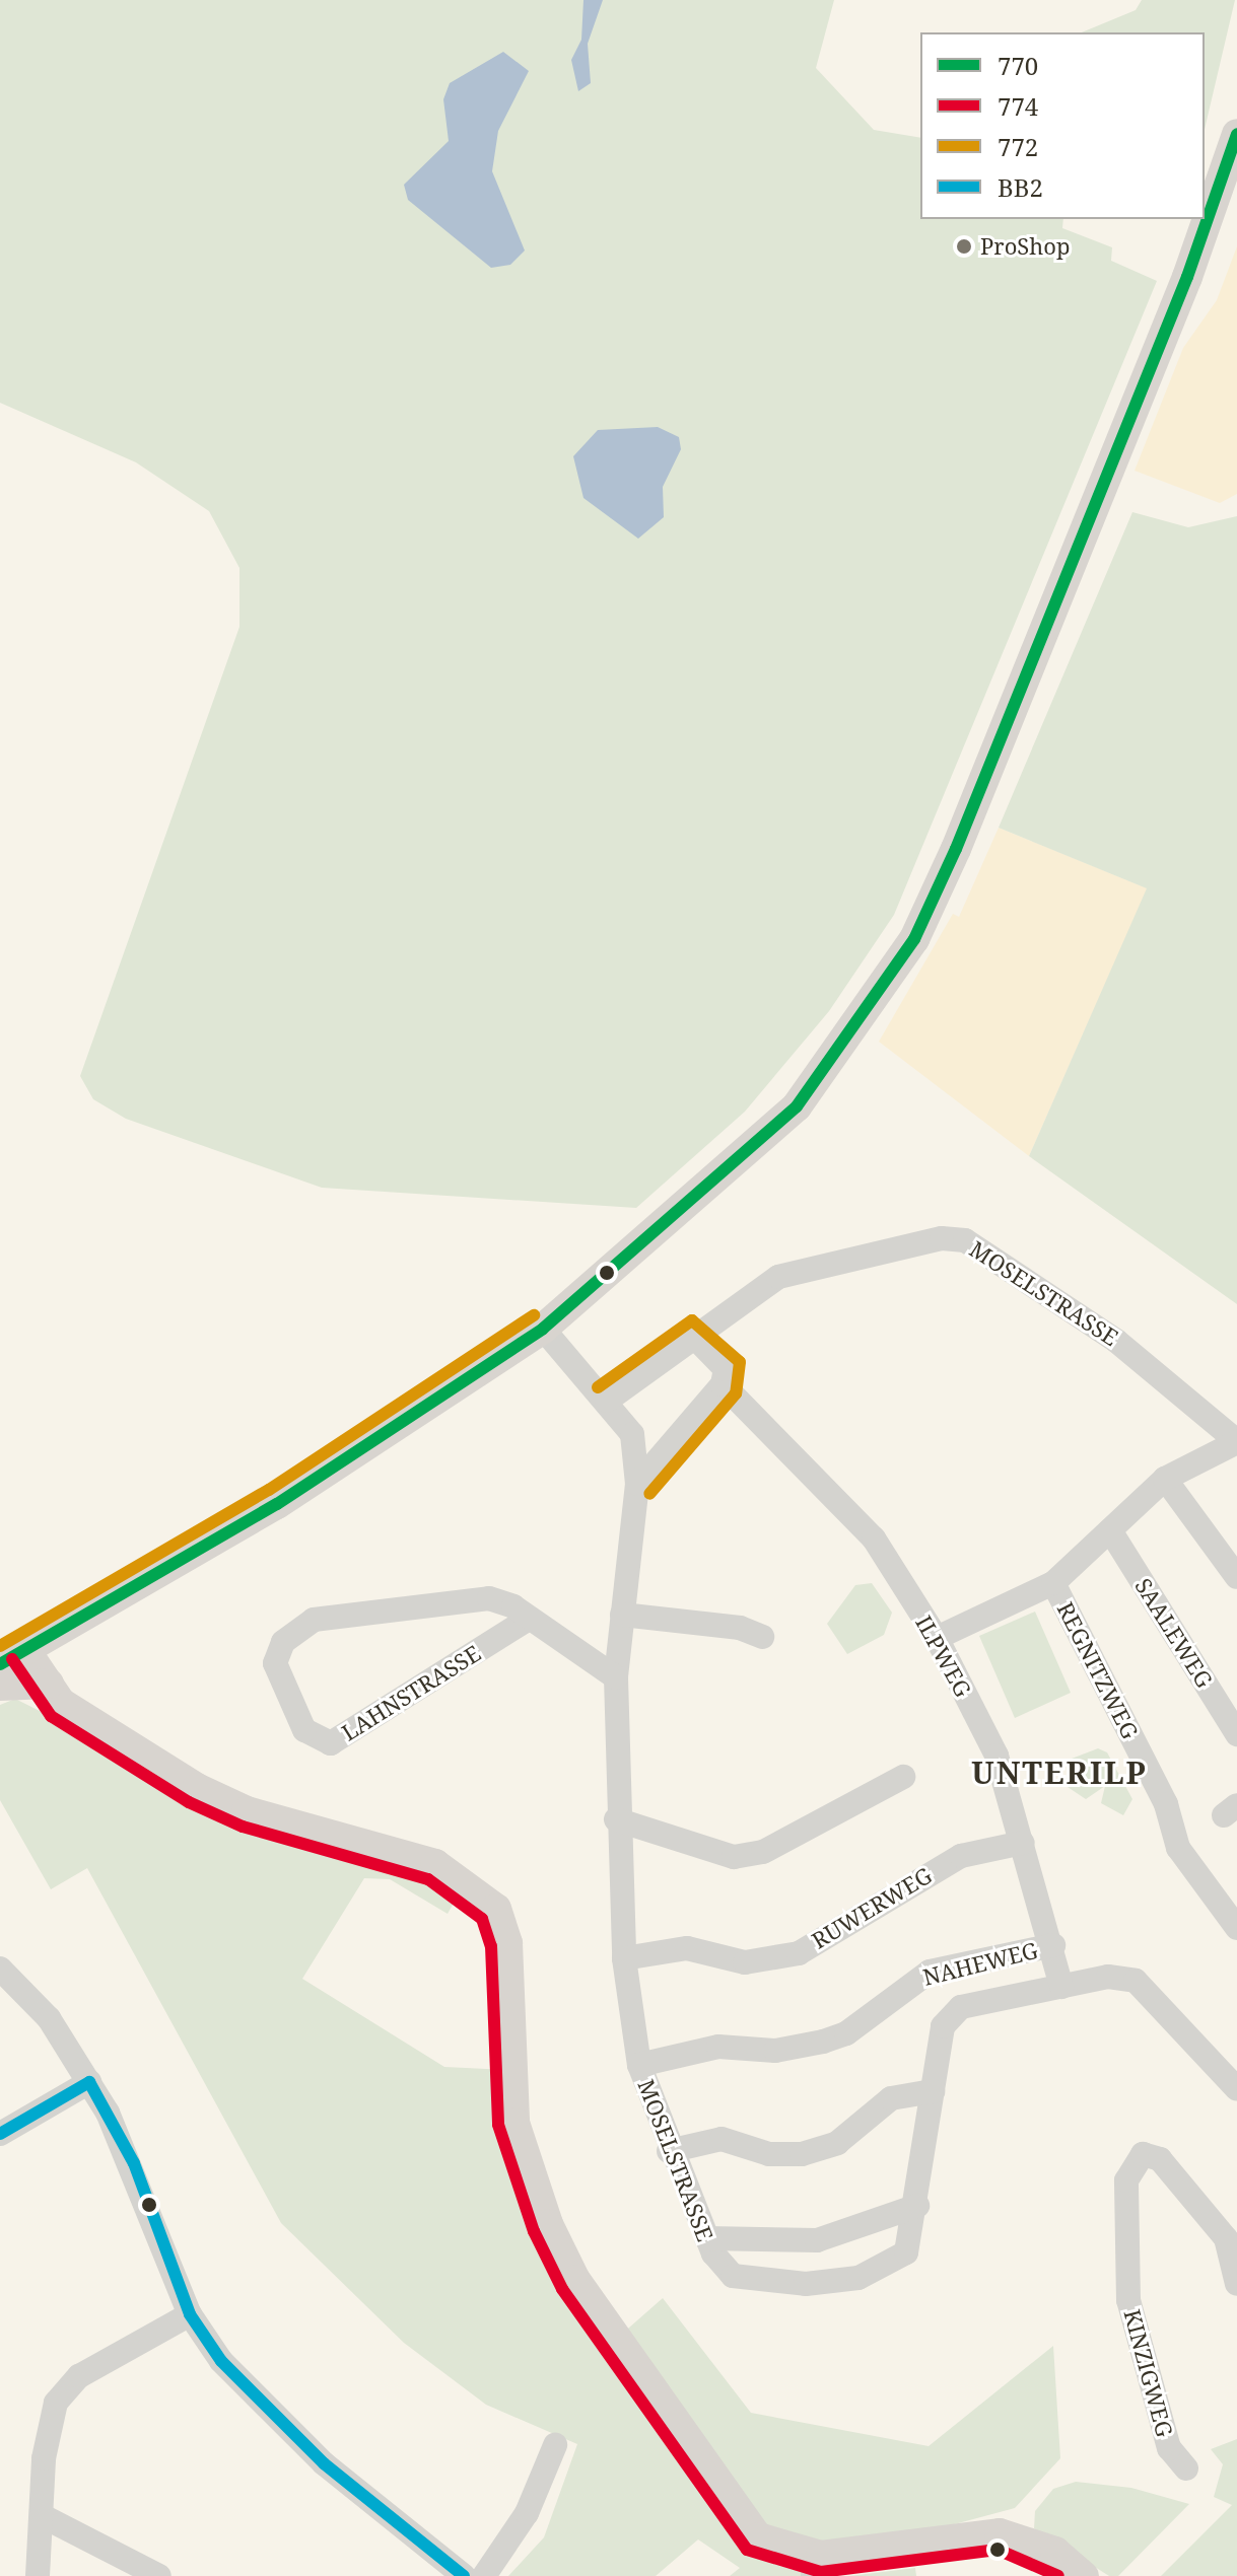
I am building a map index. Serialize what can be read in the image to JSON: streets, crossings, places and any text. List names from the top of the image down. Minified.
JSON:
{"streets":{"street":["MOSELSTRASSE","SAALEWEG","ILPWEG","REGNITZWEG","LAHNSTRASSE","RUWERWEG","NAHEWEG","KINZIGWEG"]},"crossings":[["MOSELSTRASSE","ILPWEG"],["MOSELSTRASSE","LAHNSTRASSE"],["MOSELSTRASSE","RUWERWEG"],["MOSELSTRASSE","NAHEWEG"],["ILPWEG","RUWERWEG"],["ILPWEG","NAHEWEG"]],"districts":["UNTERILP"],"places":["ProShop"],"lines":["transit line 770","transit line 772","transit line 774","transit line BB2"],"legend":["770","774","772","BB2"]}
